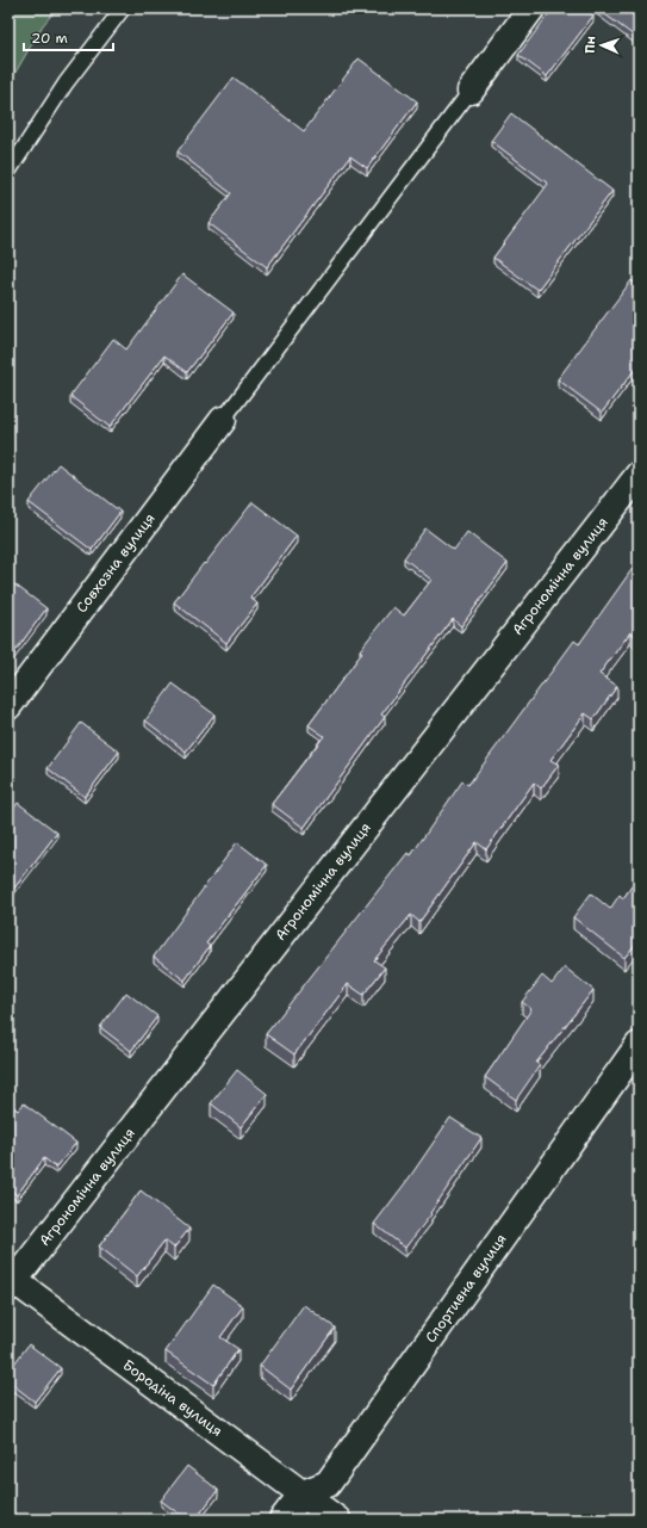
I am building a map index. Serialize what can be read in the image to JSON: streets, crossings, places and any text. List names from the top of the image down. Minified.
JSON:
{"streets":{"street":["Совхозна вулиця","Агрономічна вулиця","Спортивна вулиця","Бородіна вулиця"]},"crossings":[["Агрономічна вулиця","Бородіна вулиця"],["Спортивна вулиця","Бородіна вулиця"]],"scale_bar":"20 m","north":"left"}
